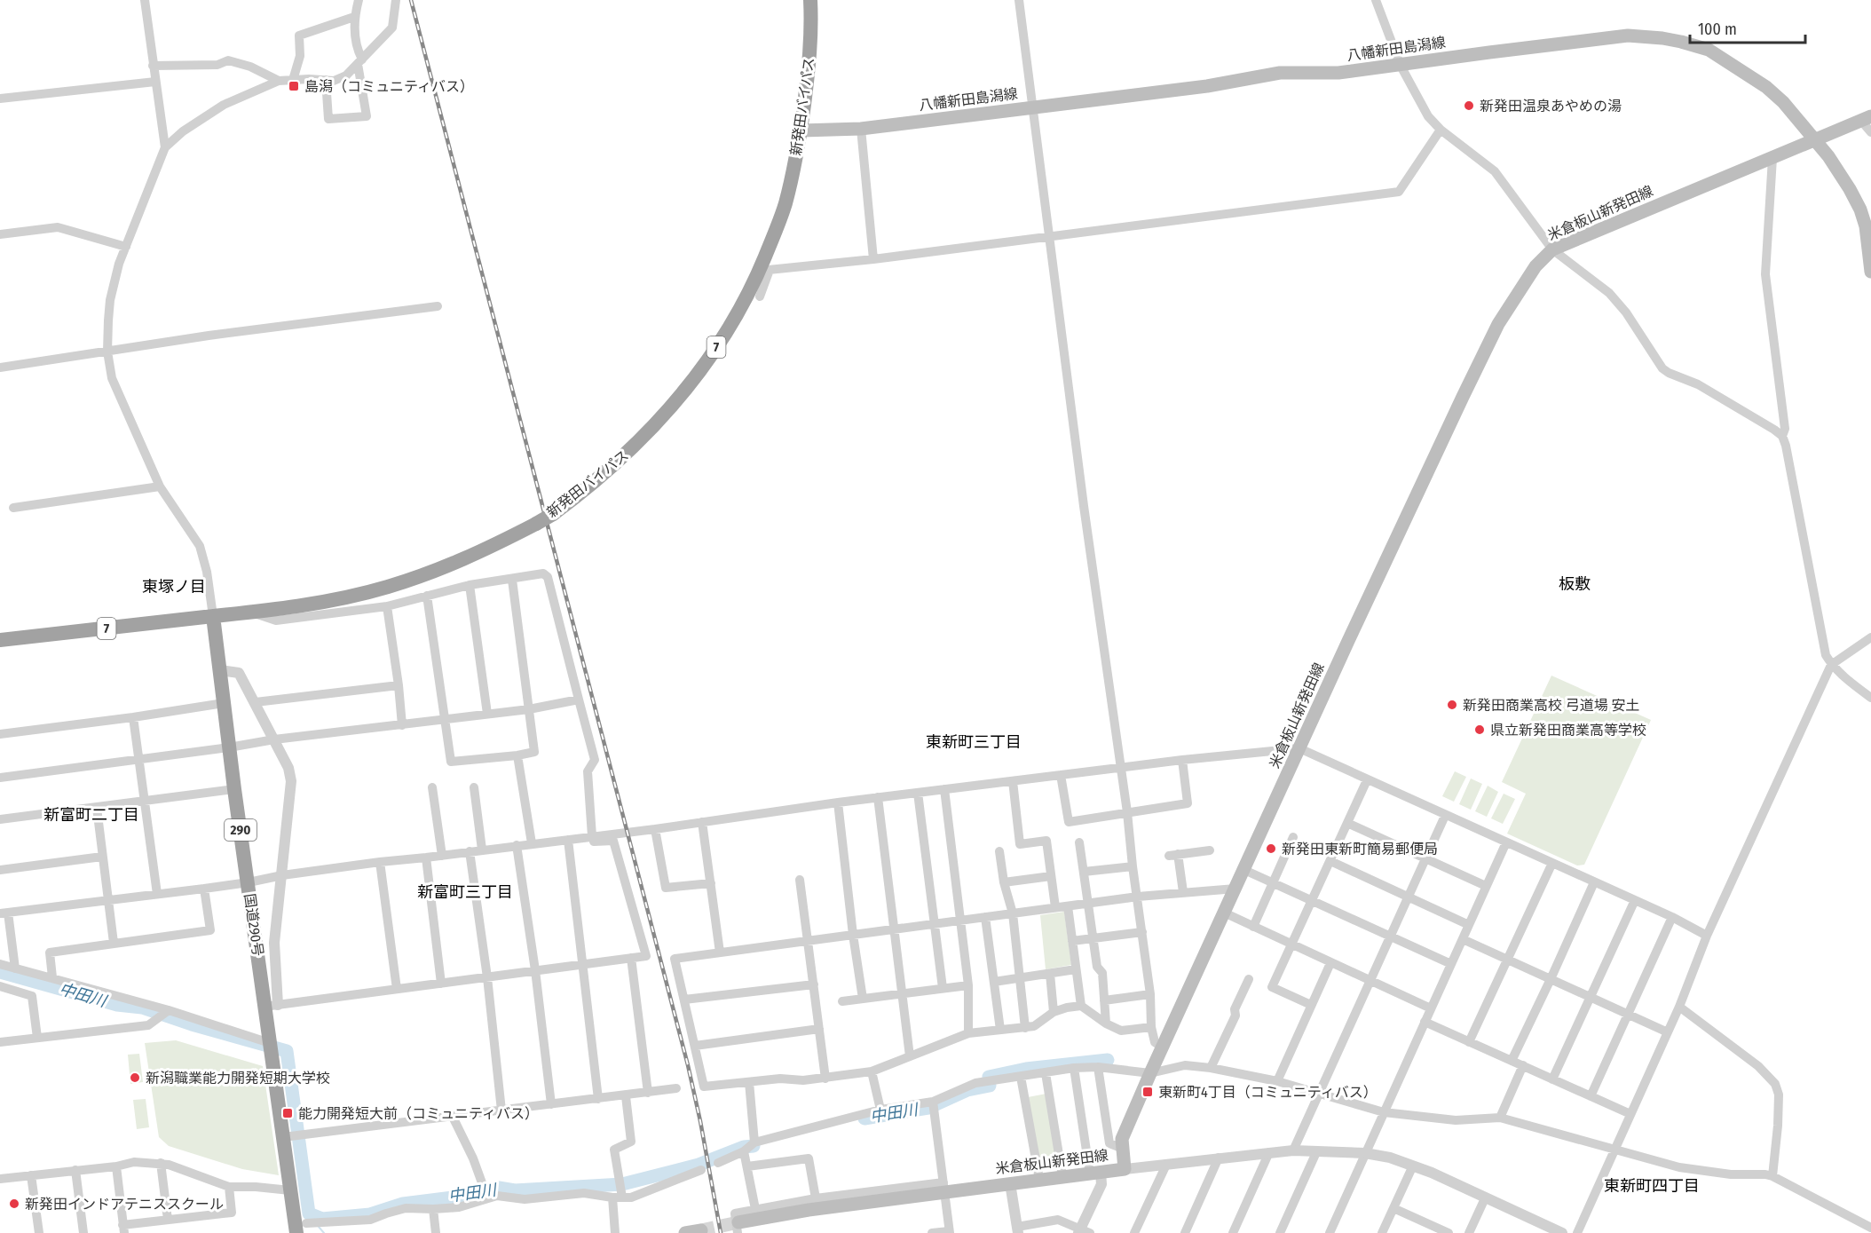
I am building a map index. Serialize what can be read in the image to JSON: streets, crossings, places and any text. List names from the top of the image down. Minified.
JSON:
{"streets":{"highway":["新発田バイパス","7","290","国道290号"],"main road":["八幡新田島潟線","米倉板山新発田線"]},"crossings":[["八幡新田島潟線","新発田バイパス"],["八幡新田島潟線","米倉板山新発田線"],["新発田バイパス","国道290号"]],"districts":["板敷","東塚ノ目","東新町三丁目","新富町二丁目","新富町三丁目","東新町四丁目"],"water":["中田川"],"places":{"transit":["島潟（コミュニティバス）","東新町4丁目（コミュニティバス）","能力開発短大前（コミュニティバス）"],"other":["新発田温泉あやめの湯","新発田商業高校 弓道場 安土","県立新発田商業高等学校","新発田東新町簡易郵便局","新潟職業能力開発短期大学校","新発田インドアテニススクール"]},"scale_bar":"100 m"}
